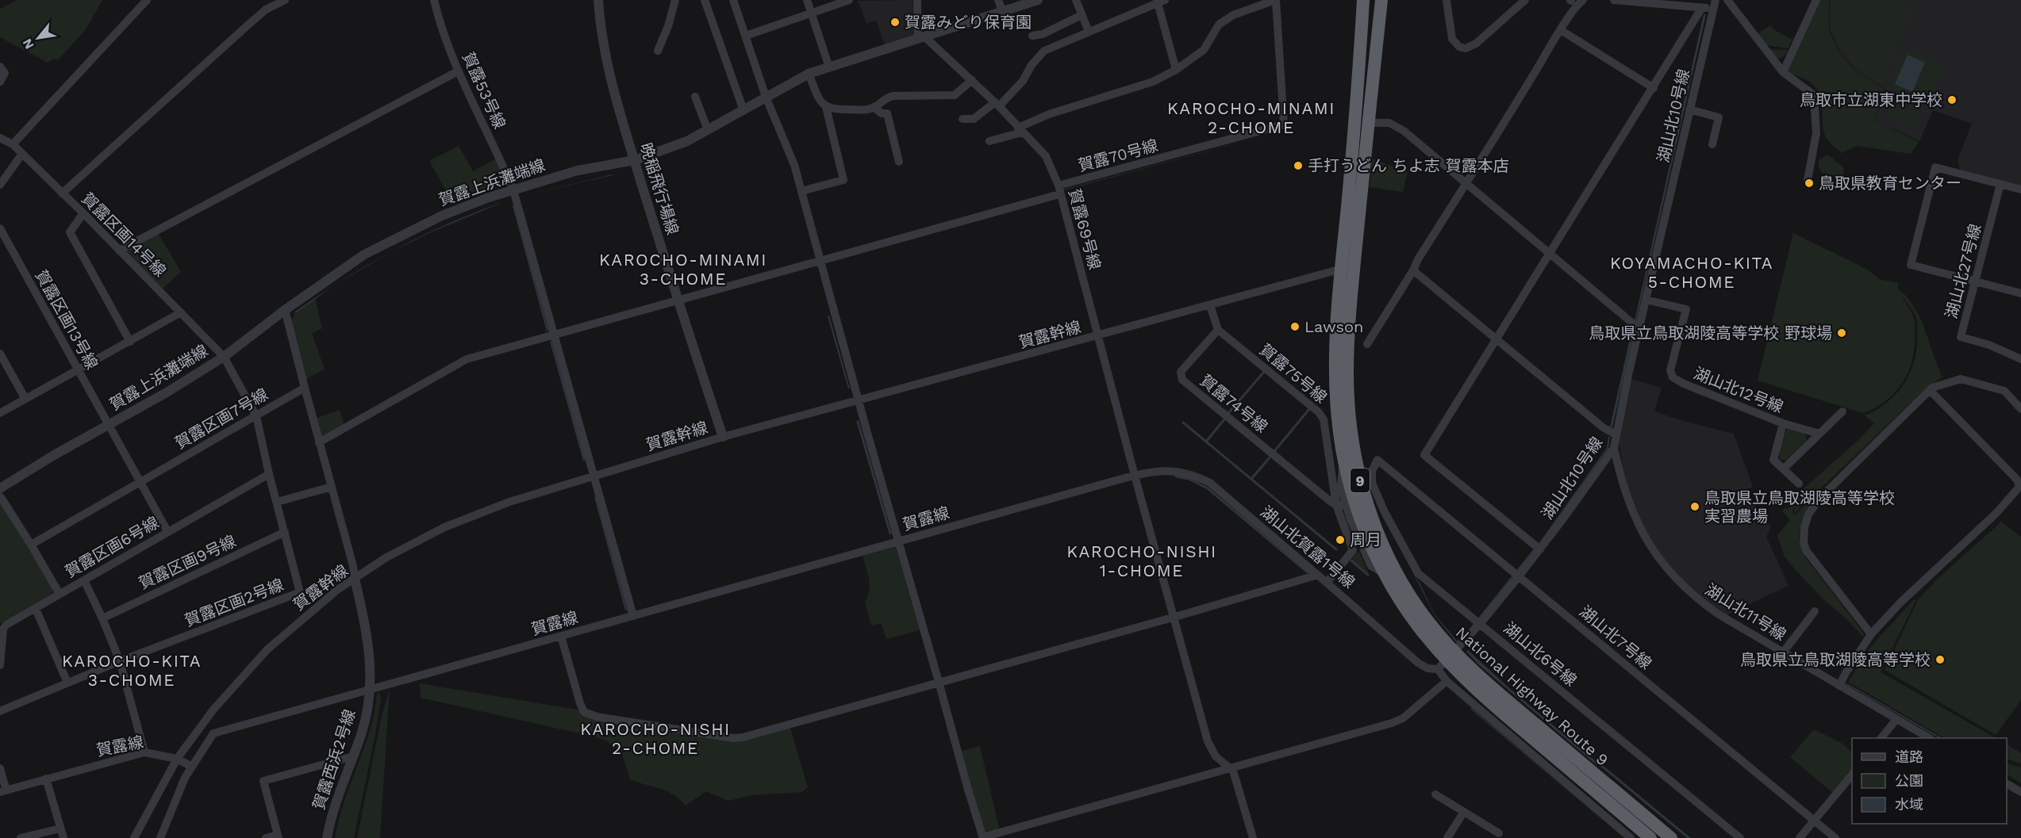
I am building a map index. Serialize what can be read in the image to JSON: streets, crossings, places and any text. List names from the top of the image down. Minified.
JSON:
{"streets":{"highway":["9","National Highway Route 9"],"street":["賀露53号線","湖山北10号線","賀露70号線","賀露上浜灘端線","晩稲飛行場線","賀露69号線","賀露区画14号線","湖山北27号線","賀露区画13号線","賀露幹線","賀露75号線","湖山北12号線","賀露74号線","賀露区画7号線","賀露線","賀露区画6号線","湖山北賀露1号線","賀露区画9号線","賀露区画2号線","湖山北11号線","湖山北7号線","湖山北6号線","賀露西浜2号線"]},"crossings":[["賀露53号線","賀露上浜灘端線"],["賀露53号線","賀露幹線"],["賀露53号線","賀露線"],["湖山北10号線","湖山北12号線"],["湖山北10号線","湖山北賀露1号線"],["湖山北10号線","湖山北11号線"],["湖山北10号線","湖山北7号線"],["湖山北10号線","湖山北6号線"],["湖山北10号線","National Highway Route 9"],["賀露70号線","賀露69号線"],["賀露上浜灘端線","晩稲飛行場線"],["賀露上浜灘端線","賀露69号線"],["賀露上浜灘端線","賀露区画14号線"],["賀露上浜灘端線","賀露区画13号線"],["賀露上浜灘端線","賀露区画2号線"],["晩稲飛行場線","賀露幹線"],["賀露69号線","賀露幹線"],["賀露69号線","賀露線"],["賀露69号線","湖山北賀露1号線"],["賀露区画14号線","賀露区画2号線"],["賀露区画13号線","賀露区画7号線"],["賀露区画13号線","賀露区画6号線"],["賀露幹線","賀露線"],["賀露幹線","National Highway Route 9"],["賀露幹線","賀露西浜2号線"],["賀露75号線","賀露74号線"],["賀露75号線","National Highway Route 9"],["賀露区画7号線","賀露区画2号線"],["賀露線","湖山北賀露1号線"],["賀露線","賀露西浜2号線"],["賀露区画6号線","賀露区画2号線"],["湖山北賀露1号線","National Highway Route 9"],["賀露区画9号線","賀露区画2号線"],["湖山北7号線","湖山北6号線"]],"districts":["KAROCHO-MINAMI 2-CHOME","KAROCHO-MINAMI 3-CHOME","KOYAMACHO-KITA 5-CHOME","KAROCHO-NISHI 1-CHOME","KAROCHO-KITA 3-CHOME","KAROCHO-NISHI 2-CHOME"],"places":["賀露みどり保育園","鳥取市立湖東中学校","手打うどん ちよ志 賀露本店","鳥取県教育センター","Lawson","鳥取県立鳥取湖陵高等学校 野球場","鳥取県立鳥取湖陵高等学校 実習農場","周月","鳥取県立鳥取湖陵高等学校"],"legend":["道路","公園","水域"],"north":"bottom left"}
